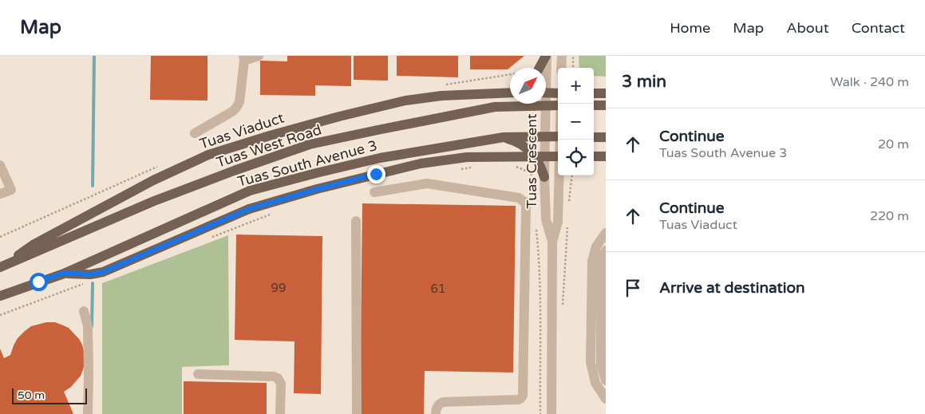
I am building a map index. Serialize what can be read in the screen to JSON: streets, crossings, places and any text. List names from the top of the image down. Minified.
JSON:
{"streets":{"main road":["Tuas Viaduct","Tuas West Road","Tuas South Avenue 3"],"street":["Tuas Crescent"]},"crossings":[["Tuas Viaduct","Tuas West Road"],["Tuas West Road","Tuas Crescent"],["Tuas Crescent","Tuas South Avenue 3"]],"house_numbers":["99","61"],"scale_bar":"50 m","north":"top right","page":{"header":"Map","nav":["Home","Map","About","Contact"],"heading":["3 min","Walk · 240 m"],"map_buttons":["+","−"],"list":[["Continue","Tuas South Avenue 3","20 m"],["Continue","Tuas Viaduct","220 m"],"Arrive at destination"],"scale":"50 m"}}
